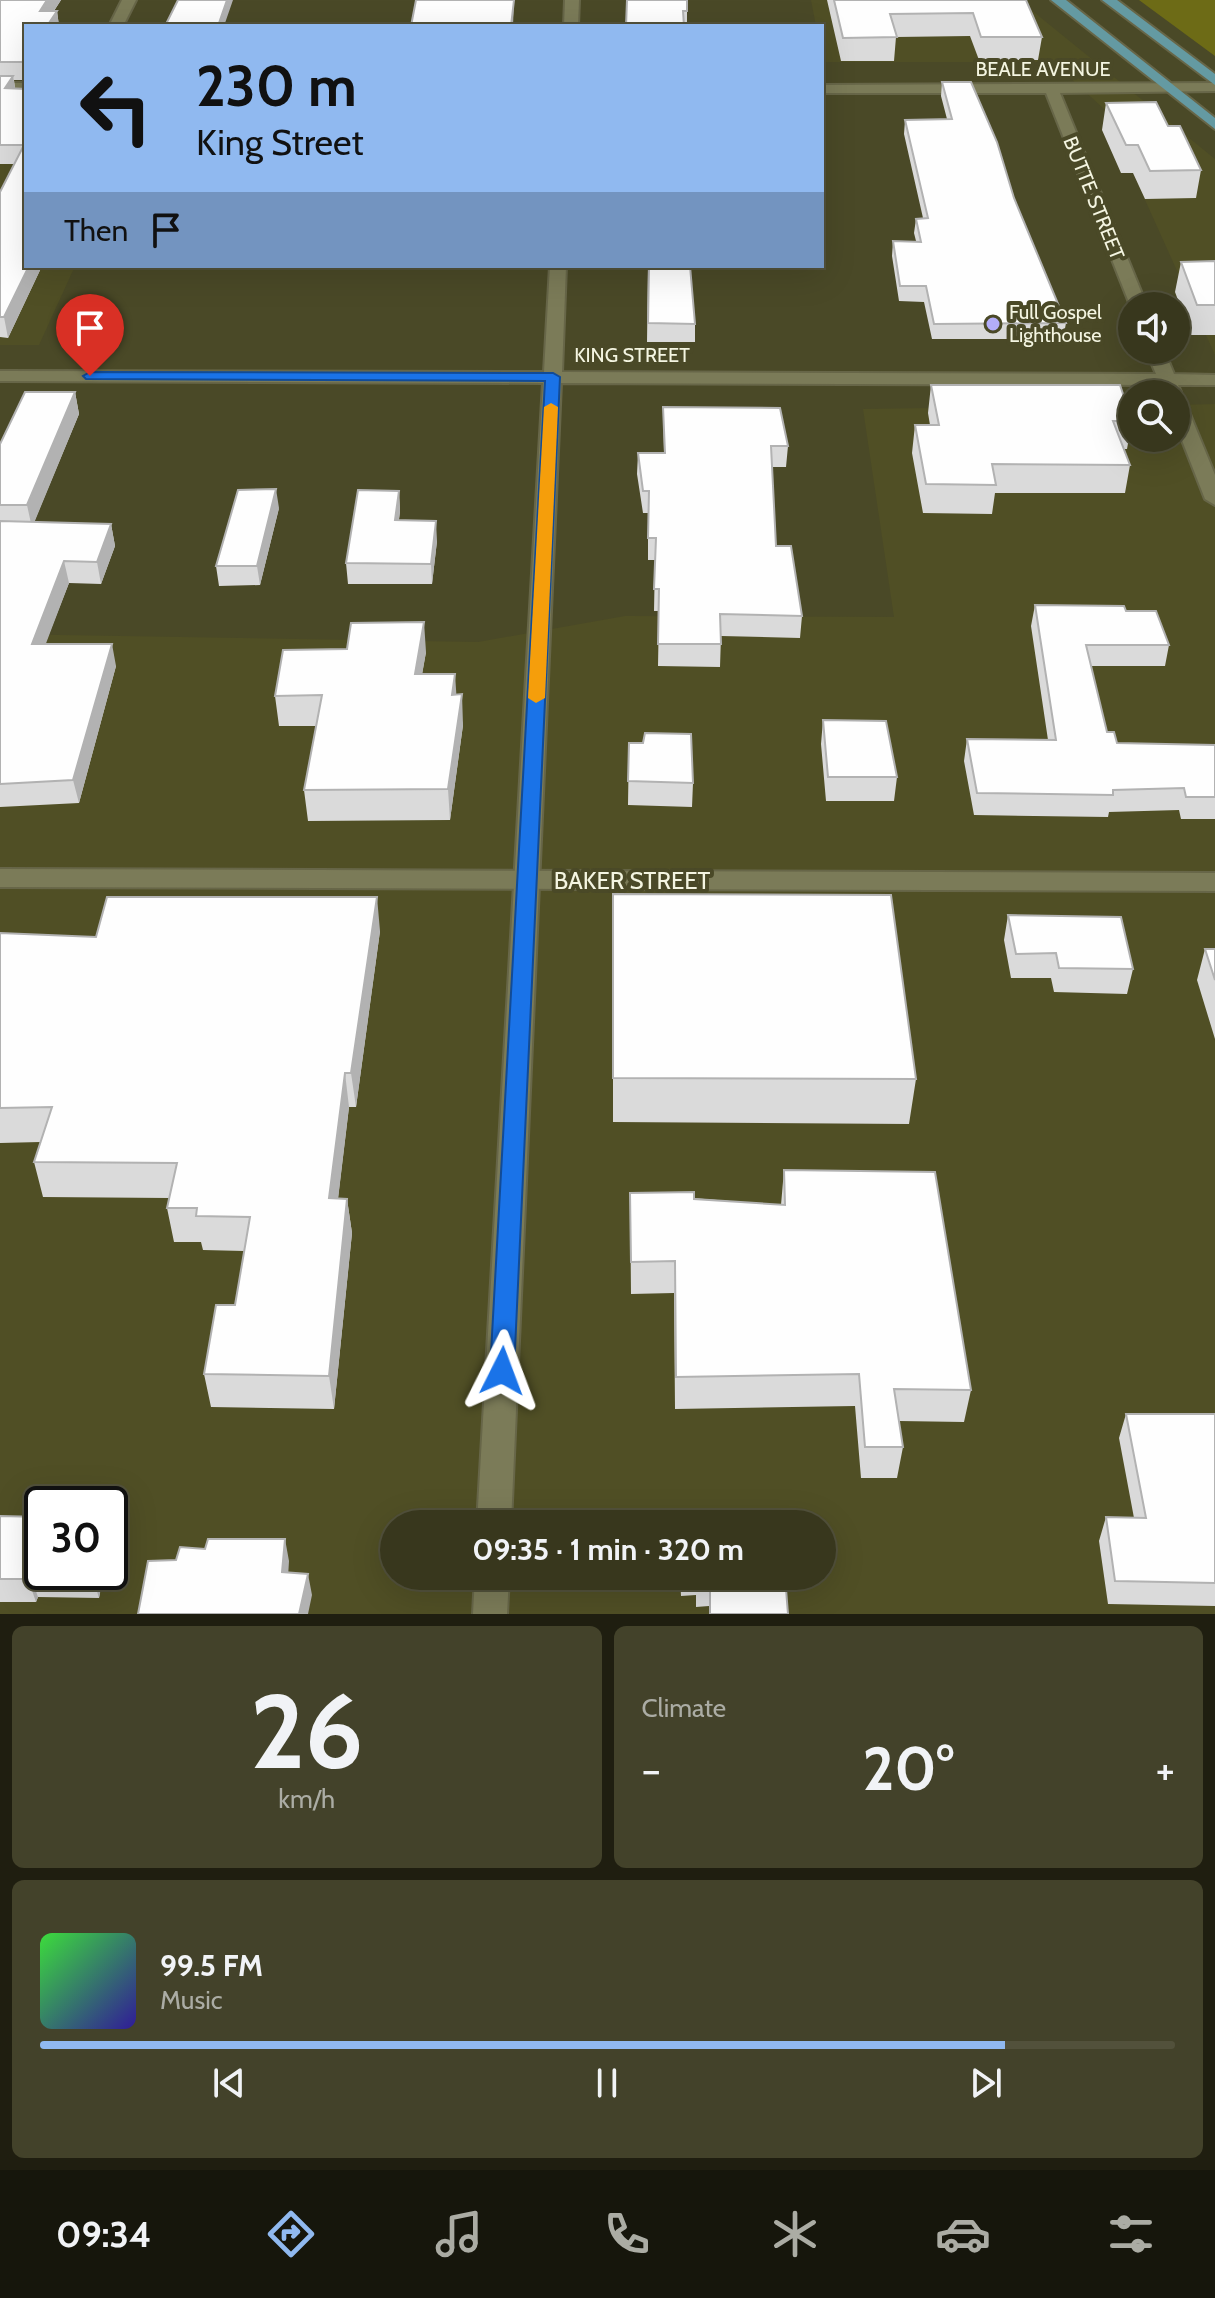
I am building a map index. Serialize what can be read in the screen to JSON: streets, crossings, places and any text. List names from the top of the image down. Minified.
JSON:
{"streets":{"street":["BEALE AVENUE","BUTTE STREET","KING STREET","BAKER STREET"]},"crossings":[["BEALE AVENUE","BUTTE STREET"]],"places":["Full Gospel Lighthouse"],"page":{"turn":["230 m","King Street"],"then":"Then","limit":"30","trip":"09:35 · 1 min · 320 m","tile":[["26","km/h"],"Climate"],"heat":["−","20°","+"],"song":["99.5 FM","Music"],"tabs":"09:34"}}
